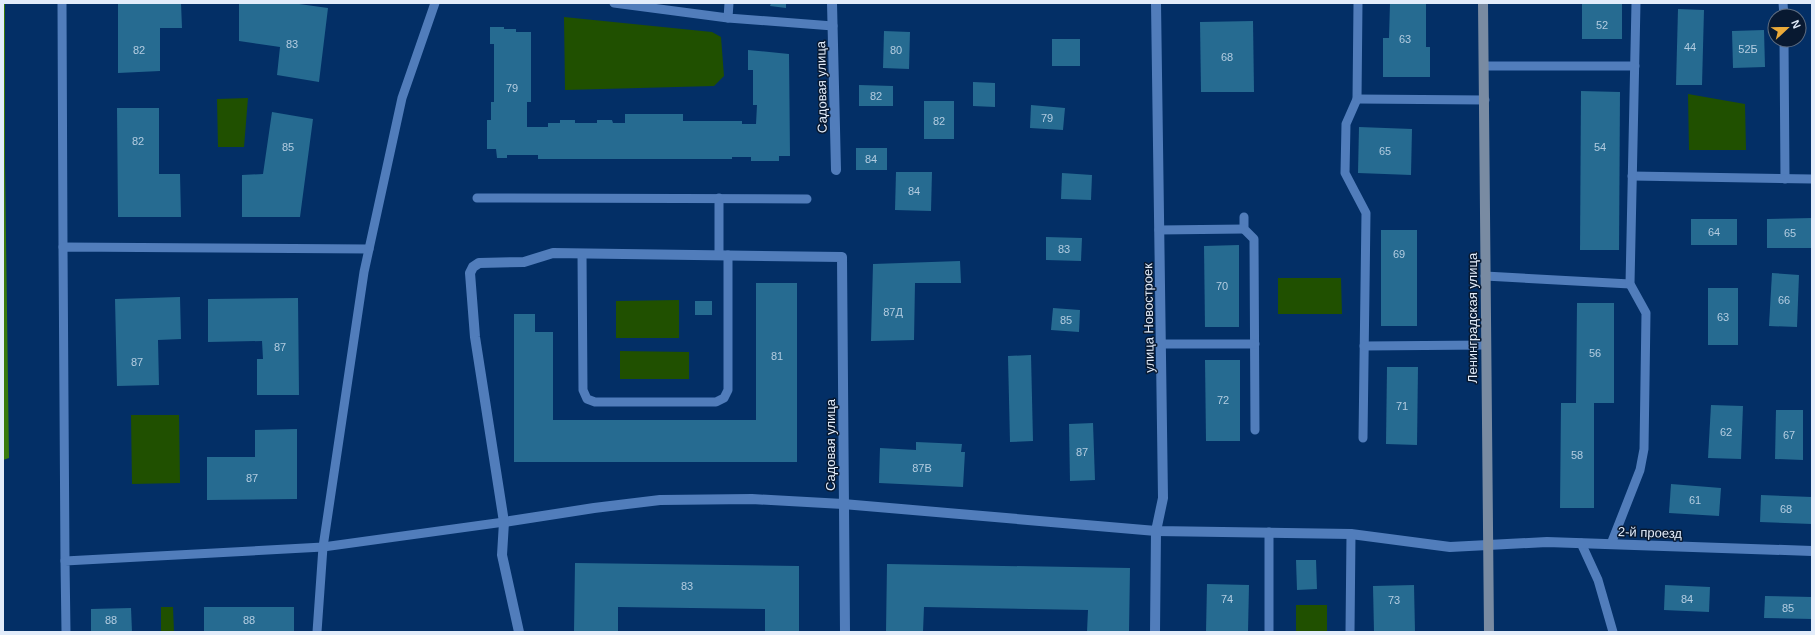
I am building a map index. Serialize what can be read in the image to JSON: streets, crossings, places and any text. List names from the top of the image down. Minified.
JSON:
{"streets":{"main road":["Ленинградская улица"],"street":["Садовая улица","улица Новостроек","2-й проезд"]},"crossings":[["Садовая улица","2-й проезд"],["улица Новостроек","2-й проезд"],["Ленинградская улица","2-й проезд"]],"house_numbers":["52","63","83","44","52Б","82","80","68","79","82","79","82","82","85","54","65","84","84","64","65","83","69","70","66","87Д","63","85","87","56","81","87","72","71","62","67","87","58","87В","87","61","68","83","74","84","73","85","88","88"],"north":"right"}
